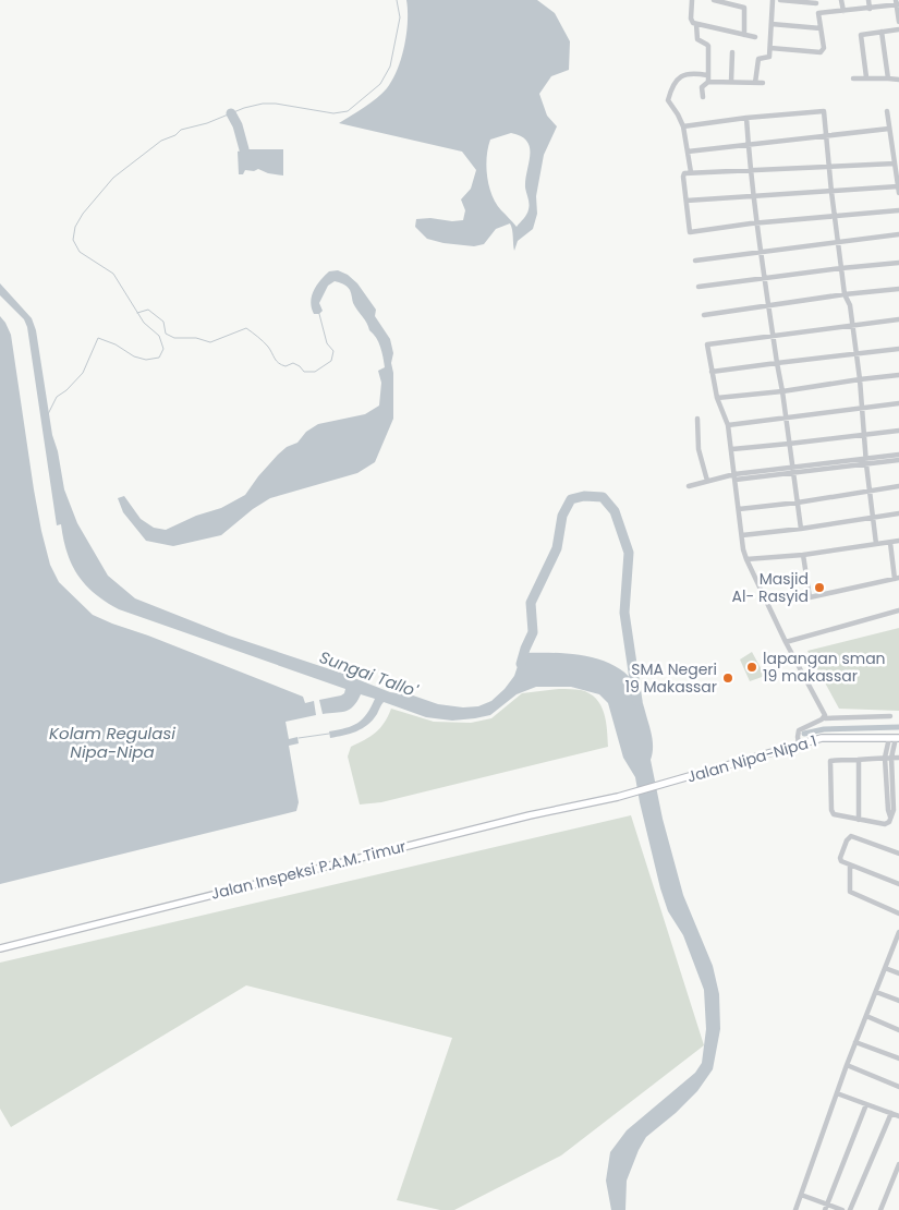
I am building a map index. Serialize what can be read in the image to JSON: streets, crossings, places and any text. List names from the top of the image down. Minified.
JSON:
{"streets":{"street":["Jalan Nipa-Nipa 1","Jalan Inspeksi P.A.M. Timur"]},"crossings":[["Jalan Nipa-Nipa 1","Jalan Inspeksi P.A.M. Timur"]],"water":["Sungai Tallo'","Kolam Regulasi Nipa-Nipa"],"places":["Masjid Al- Rasyid","lapangan sman 19 makassar","SMA Negeri 19 Makassar"]}
